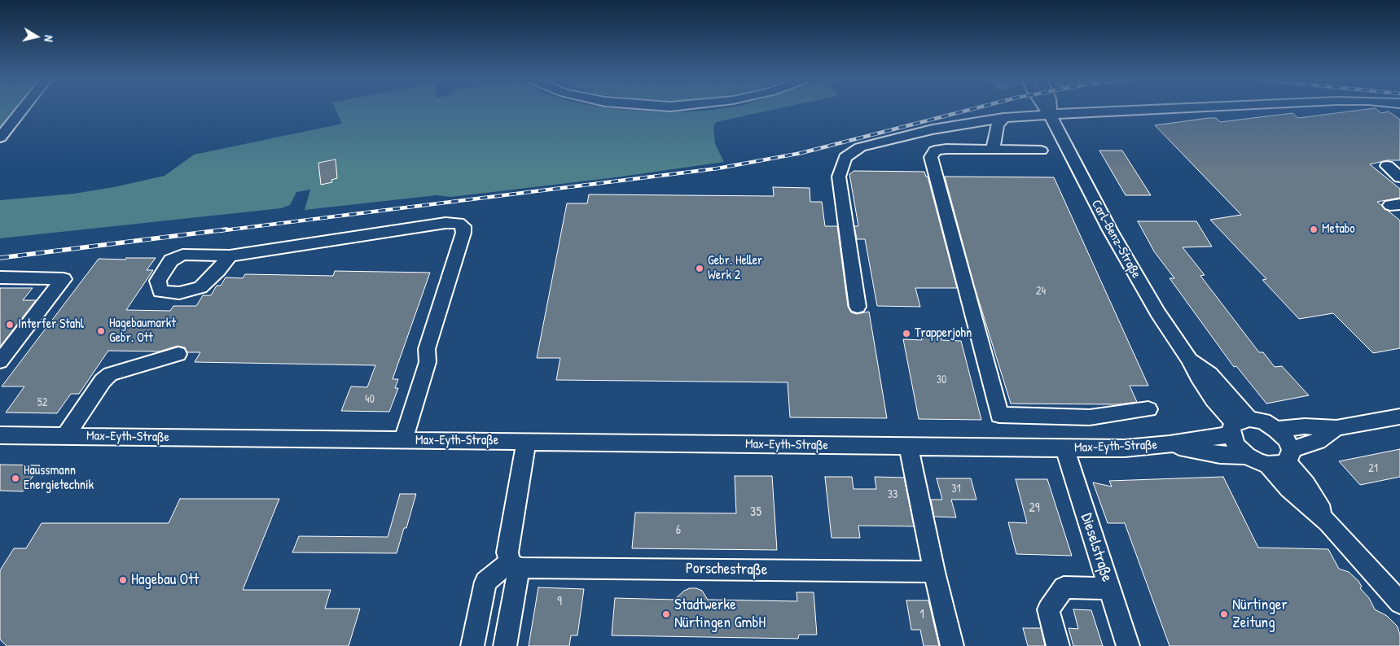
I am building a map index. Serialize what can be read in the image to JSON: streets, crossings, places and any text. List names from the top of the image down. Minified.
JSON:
{"streets":{"street":["Carl-Benz-Straße","Max-Eyth-Straße","Dieselstraße","Porschestraße"]},"crossings":[["Carl-Benz-Straße","Max-Eyth-Straße"],["Max-Eyth-Straße","Dieselstraße"]],"places":["Metabo","Gebr. Heller Werk 2","Interfer Stahl","Hagebaumarkt Gebr. Ott","Trapperjohn","Haussmann Energietechnik","Hagebau Ott","Stadtwerke Nürtingen GmbH","Nürtinger Zeitung"],"house_numbers":["24","30","40","52","21","31","33","29","35","6","9","1"],"north":"right"}
